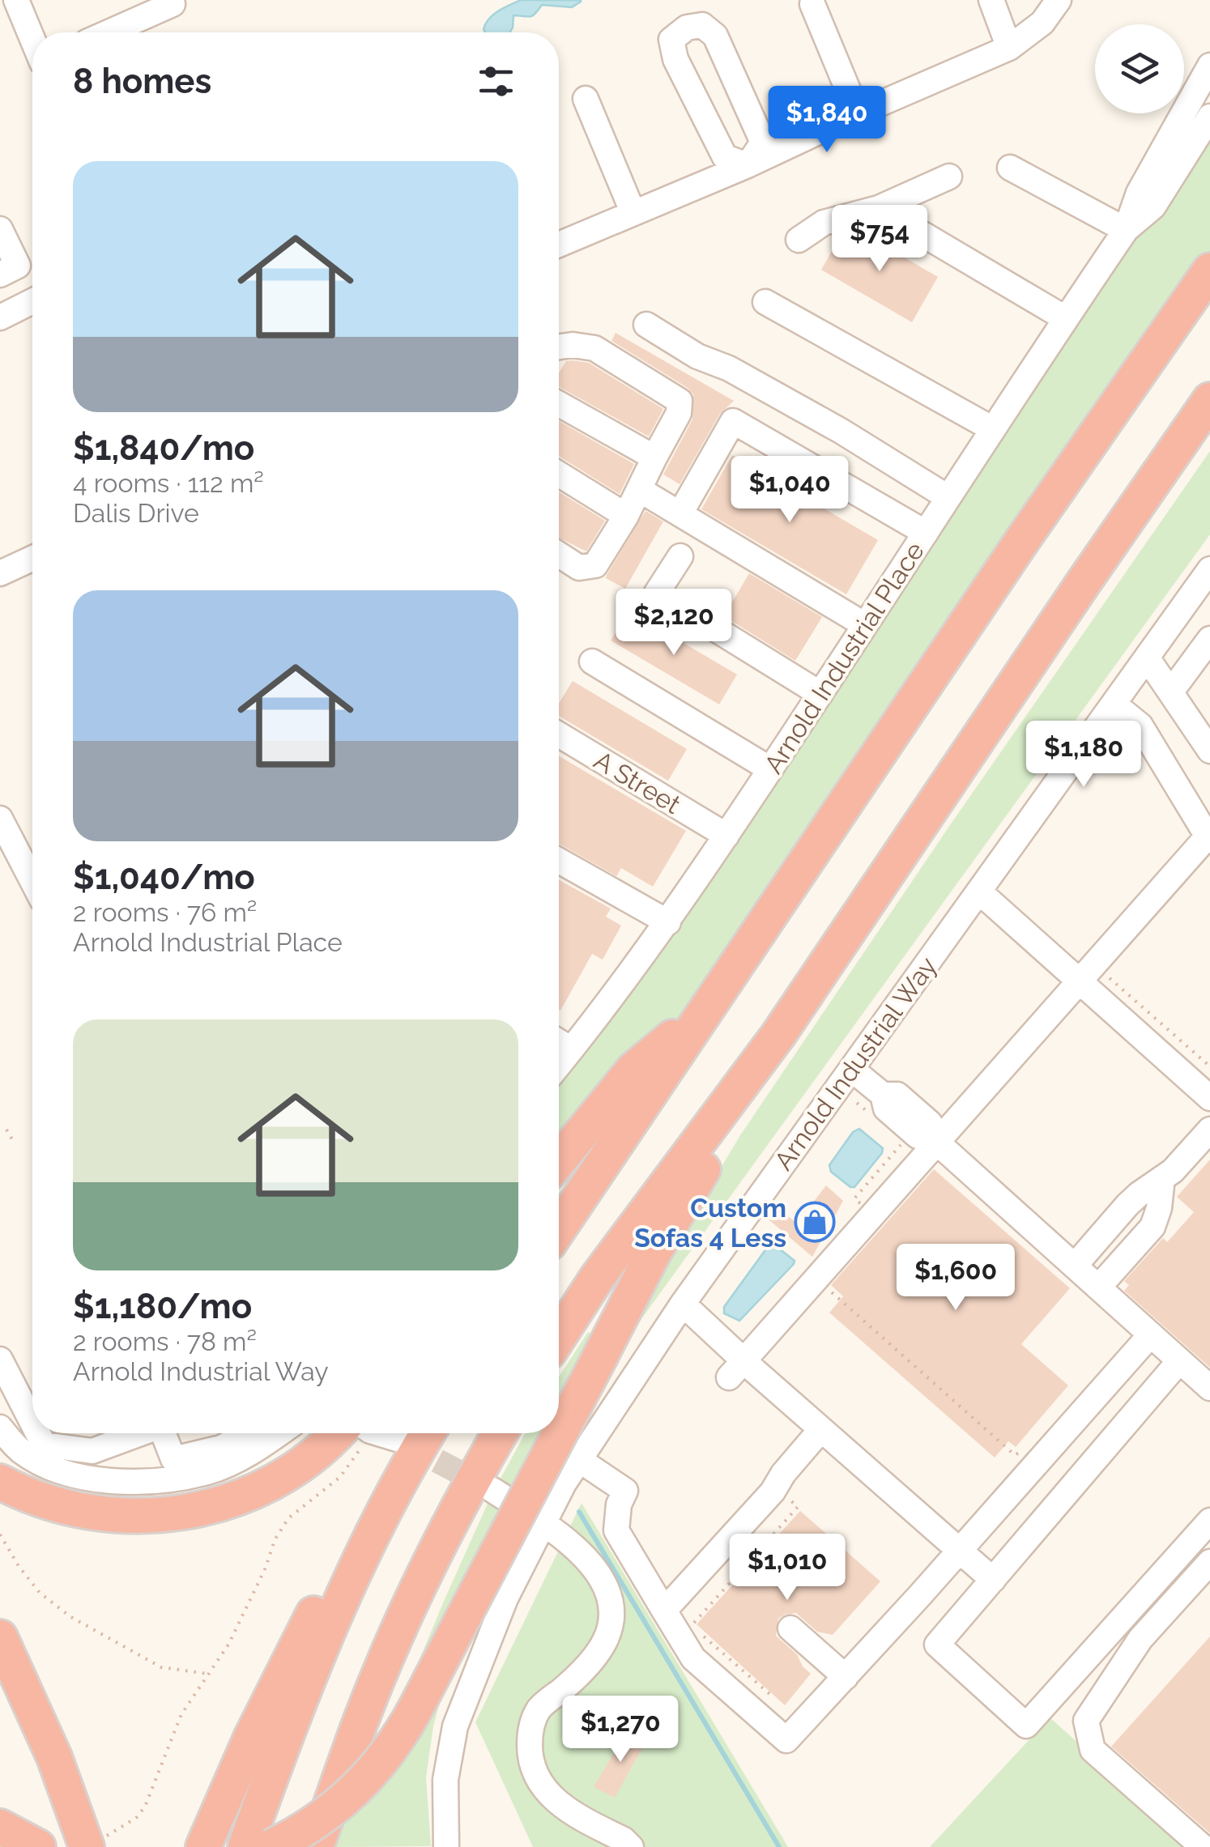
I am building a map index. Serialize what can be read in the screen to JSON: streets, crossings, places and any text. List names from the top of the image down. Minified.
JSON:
{"streets":{"street":["Arnold Industrial Place","A Street","Arnold Industrial Way"]},"crossings":[["Arnold Industrial Place","A Street"]],"places":{"shop":["Custom Sofas 4 Less"]},"page":{"heading":"8 homes","price":["$1,840","$754","$1,040","$2,120","$1,180","$1,600","$1,010","$1,270"],"list":[{"name":"$1,840/mo","note":"4 rooms · 112 m² · Dalis Drive"},{"name":"$1,040/mo","note":"2 rooms · 76 m² · Arnold Industrial Place"},{"name":"$1,180/mo","note":"2 rooms · 78 m² · Arnold Industrial Way"}]}}
